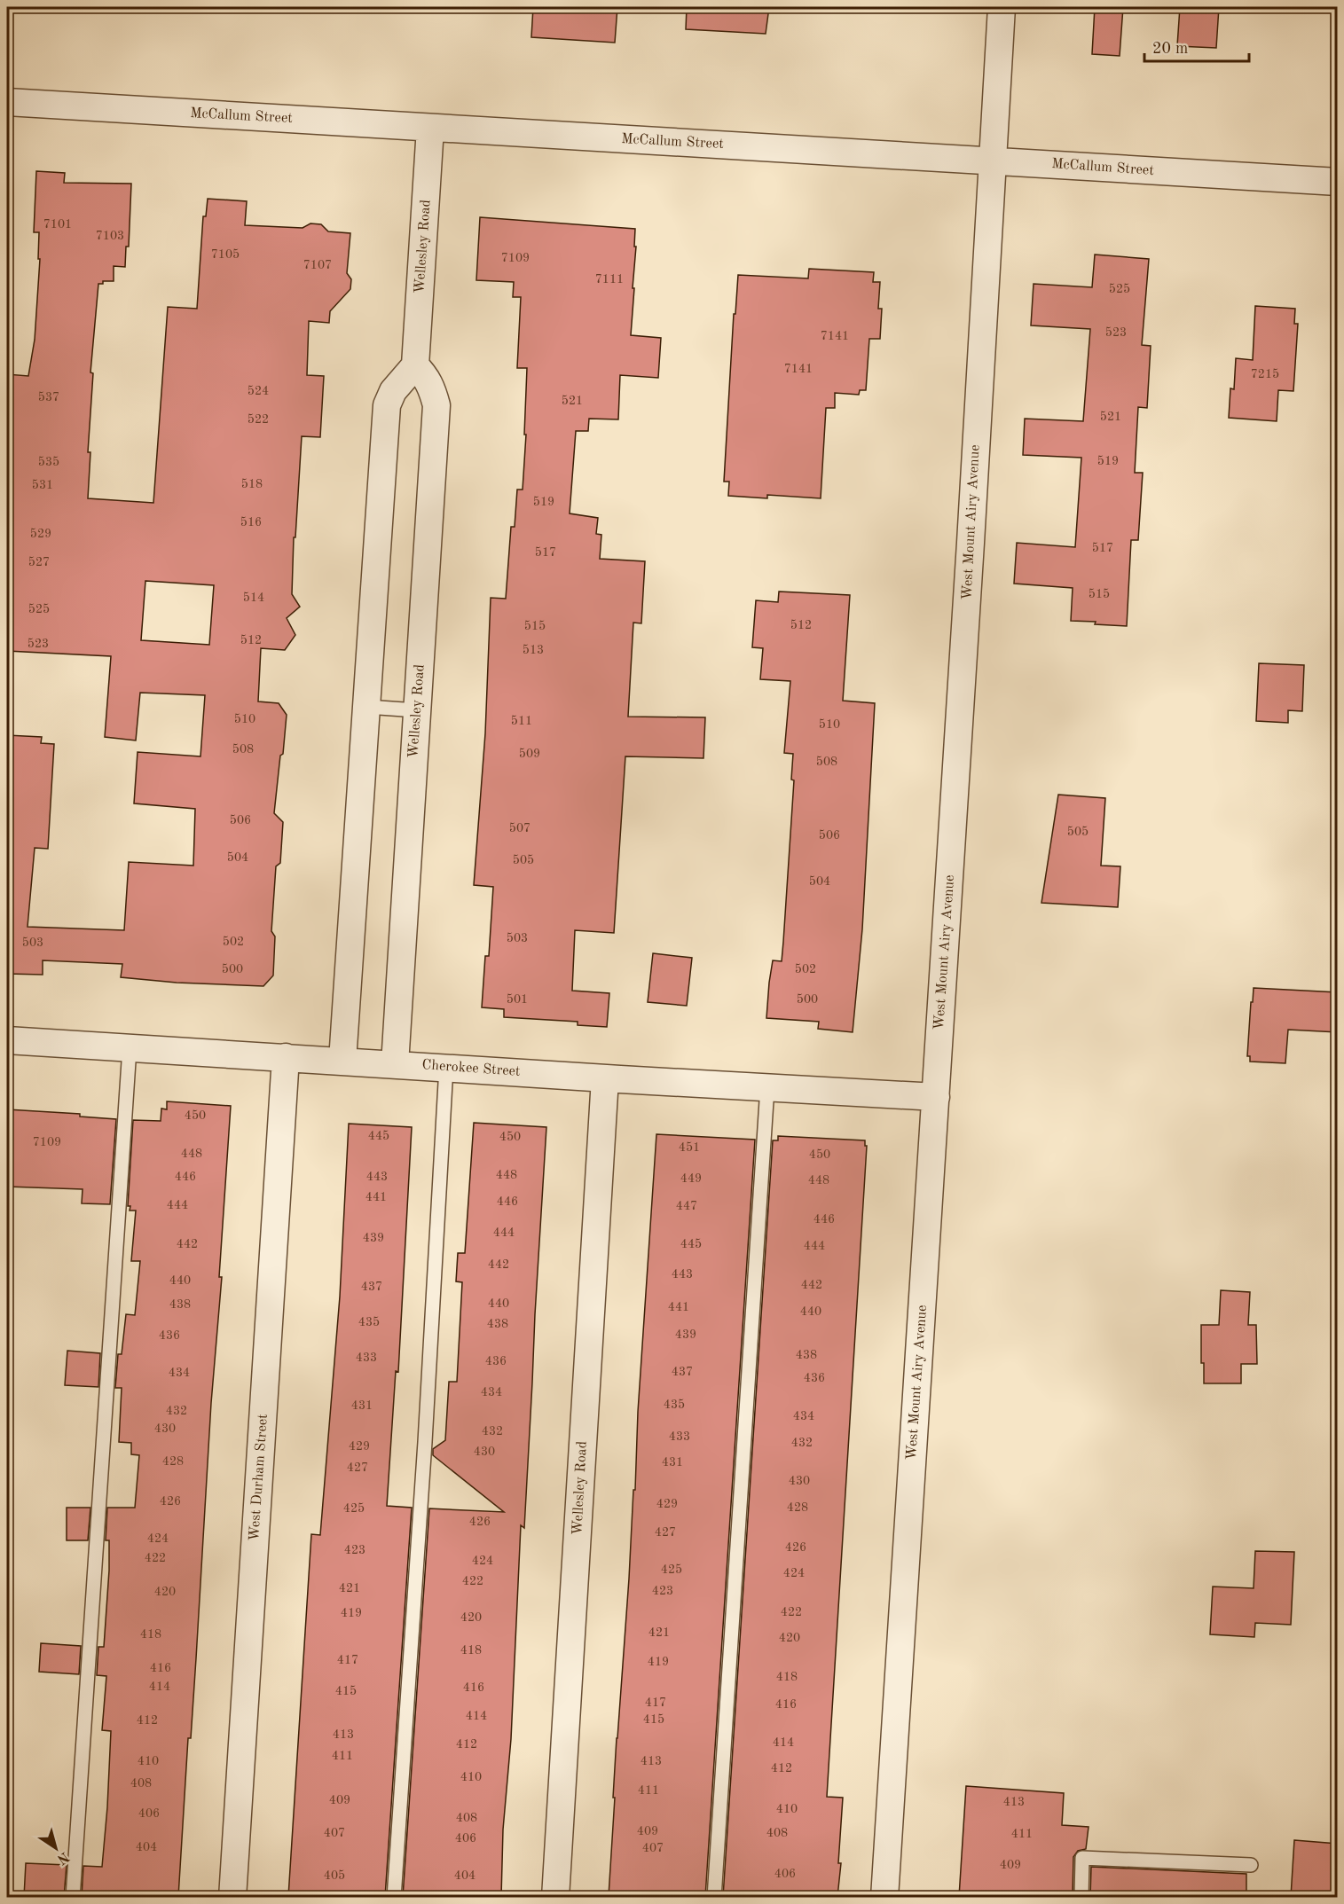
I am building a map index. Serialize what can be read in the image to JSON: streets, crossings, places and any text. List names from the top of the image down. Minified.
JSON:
{"streets":{"street":["McCallum Street","Wellesley Road","West Mount Airy Avenue","Cherokee Street","West Durham Street"]},"crossings":[["McCallum Street","Wellesley Road"],["McCallum Street","West Mount Airy Avenue"],["Wellesley Road","Cherokee Street"],["West Mount Airy Avenue","Cherokee Street"],["Cherokee Street","West Durham Street"]],"house_numbers":["7101","7103","7105","7109","7107","7111","525","523","7141","7141","7215","524","537","521","521","522","519","535","518","531","519","516","529","517","517","527","515","514","525","512","515","512","523","513","510","511","510","508","509","508","506","507","505","506","504","505","504","503","502","503","500","502","501","500","450","445","450","7109","451","448","450","448","446","443","449","448","441","446","444","447","446","444","439","442","445","444","442","443","440","442","437","440","438","441","440","435","438","439","436","438","433","436","437","434","436","434","435","431","432","434","430","432","433","432","429","430","428","431","427","430","426","429","428","425","426","427","424","426","423","422","424","425","424","422","421","423","420","422","419","420","421","418","420","418","417","419","416","418","414","416","415","417","416","414","415","412","413","414","412","411","410","413","412","410","408","411","409","413","410","406","408","409","407","408","411","406","404","407","409","406","405","404"],"scale_bar":"20 m","north":"bottom right"}
